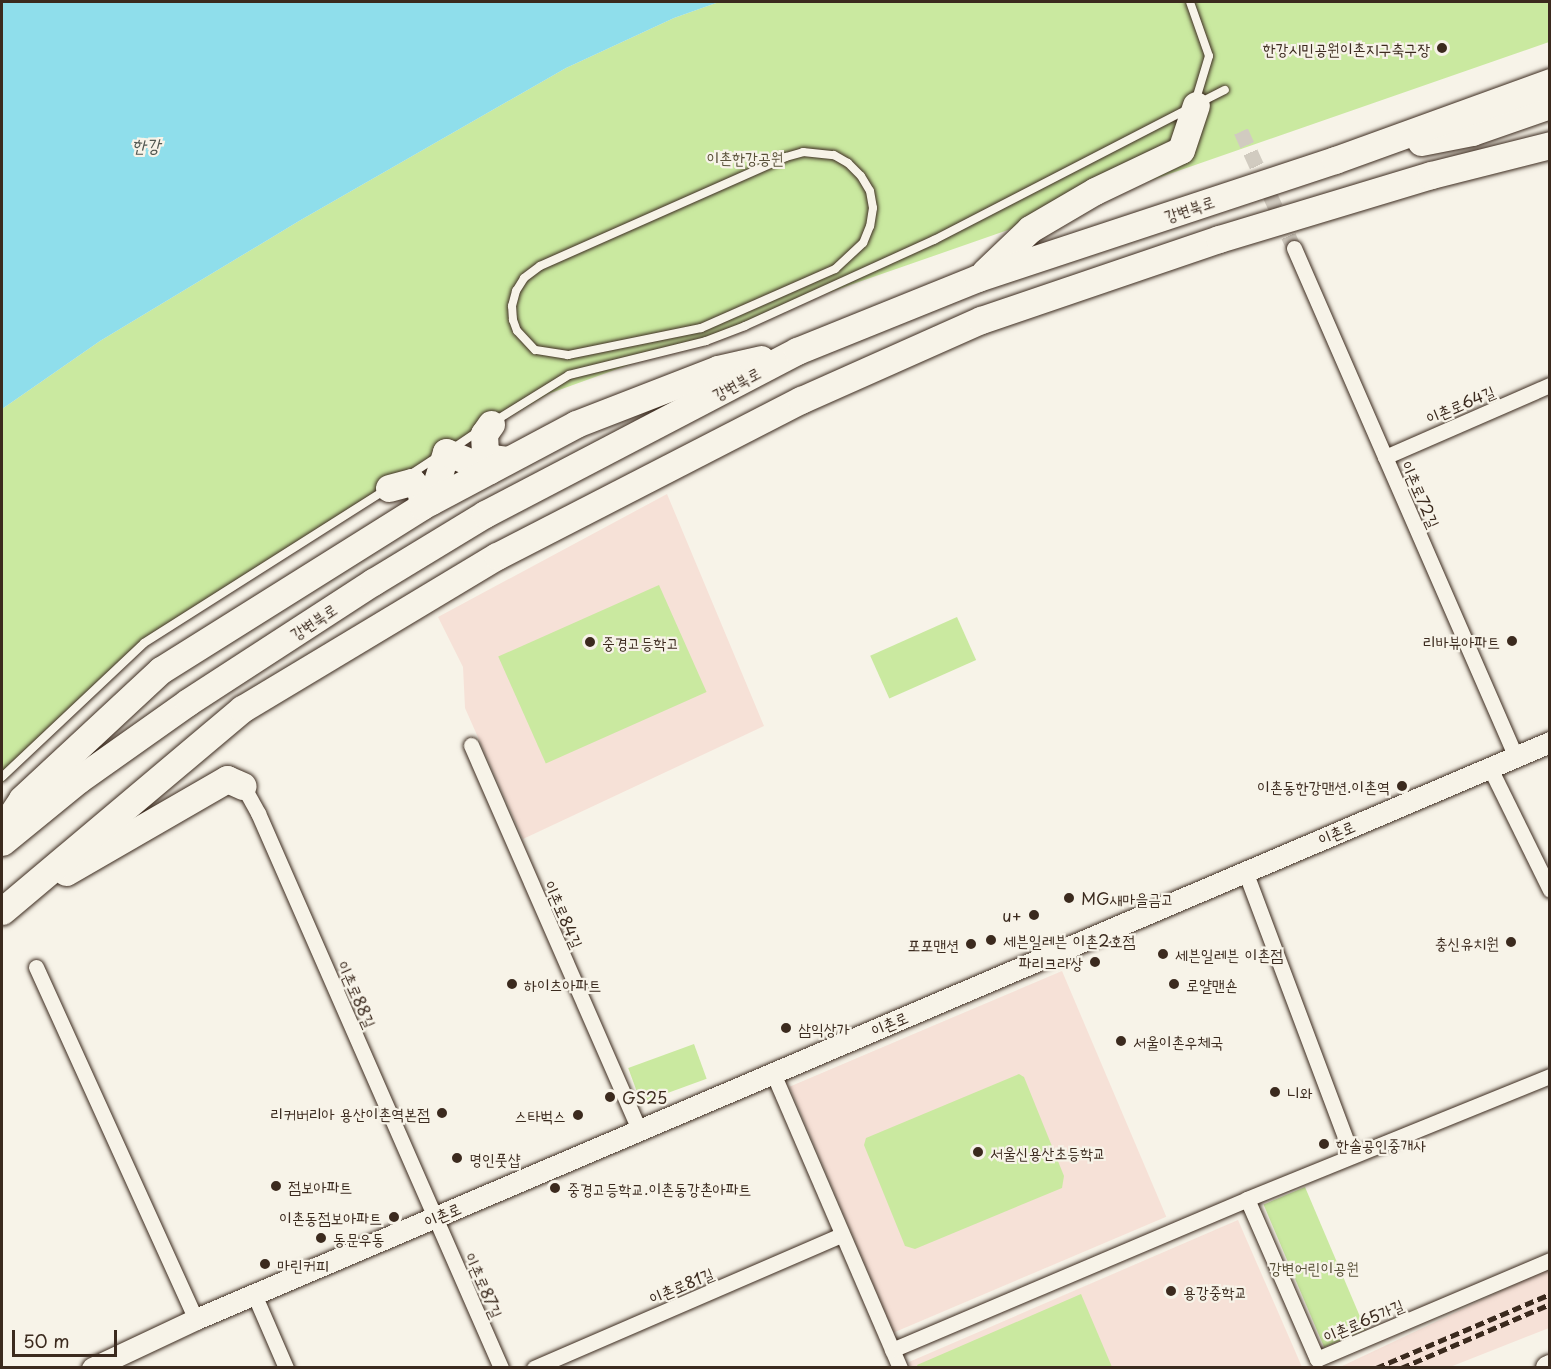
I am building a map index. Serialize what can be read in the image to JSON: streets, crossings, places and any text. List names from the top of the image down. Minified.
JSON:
{"streets":{"highway":["강변북로"],"street":["이촌로64길","이촌로72길","이촌로","이촌로84길","이촌로88길","이촌로87길","이촌로81길","이촌로65가길"]},"crossings":[["이촌로64길","이촌로72길"],["이촌로72길","이촌로"],["이촌로","이촌로84길"],["이촌로","이촌로88길"],["이촌로","이촌로87길"],["이촌로88길","이촌로87길"]],"water":["한강"],"parks":["이촌한강공원","강변어린이공원"],"places":["한강시민공원이촌지구축구장","리바뷰아파트","중경고등학고","이촌동한강맨션.이촌역","MG새마을금고","u+","세븐일레븐 이촌2호점","충신유치원","포포맨션","세븐일레븐 이촌점","파리크라상","하이츠아파트","로얄맨숀","삼익상가","서울이촌우체국","니와","GS25","리커버리아 용산이촌역본점","스타벅스","한솔공인중개사","서울신용산초등학교","명인풋샵","점보아파트","중경고등학교.이촌동강촌아파트","이촌동점보아파트","동문우동","마린커피","용강중학교"],"scale_bar":"50 m"}
